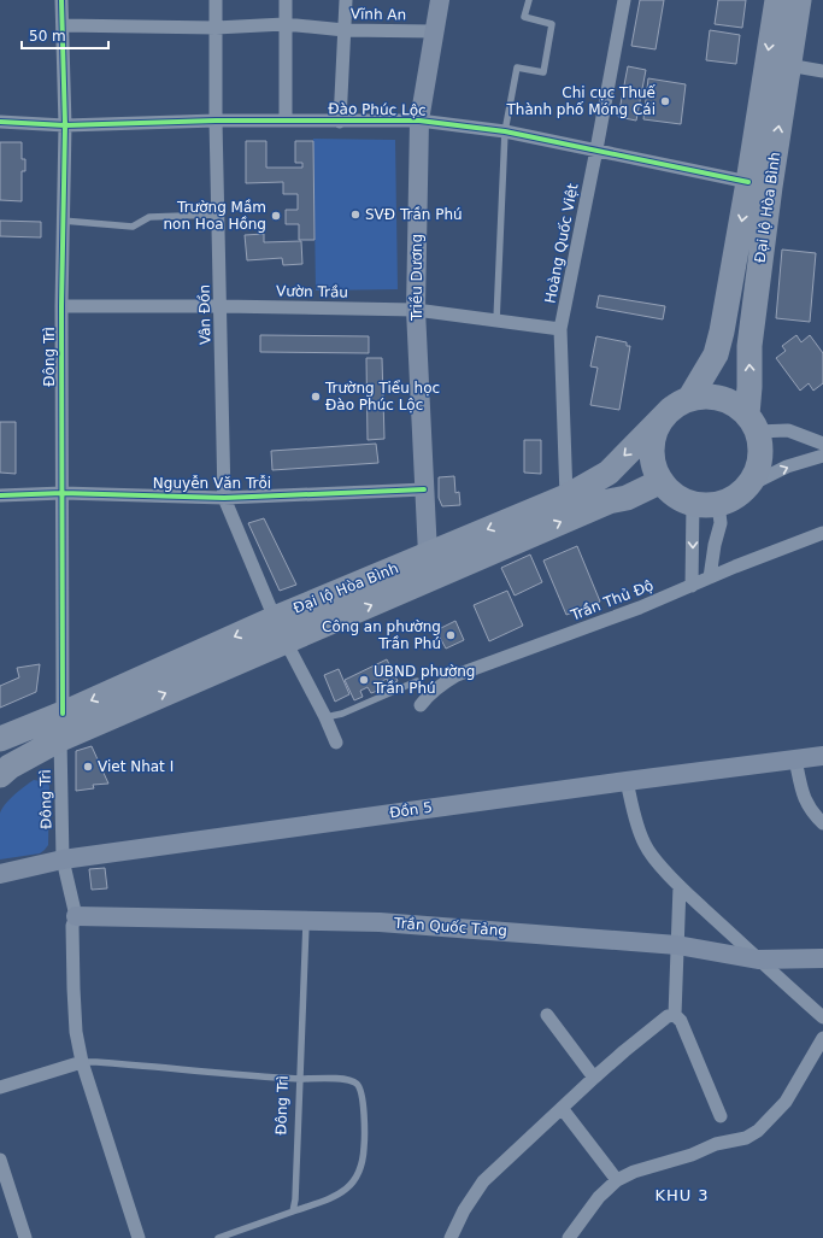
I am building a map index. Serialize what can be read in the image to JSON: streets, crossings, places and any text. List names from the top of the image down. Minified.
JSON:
{"streets":{"highway":["Đại lộ Hòa Bình"],"street":["Vĩnh An","Đào Phúc Lộc","Hoàng Quốc Việt","Triều Dương","Vườn Trầu","Vân Đồn","Đông Trì","Nguyễn Văn Trỗi","Trần Thủ Độ","Đồn 5","Trần Quốc Tảng"]},"crossings":[["Vĩnh An","Triều Dương"],["Vĩnh An","Vân Đồn"],["Vĩnh An","Đông Trì"],["Đào Phúc Lộc","Đại lộ Hòa Bình"],["Đào Phúc Lộc","Hoàng Quốc Việt"],["Đào Phúc Lộc","Triều Dương"],["Đào Phúc Lộc","Vân Đồn"],["Đào Phúc Lộc","Đông Trì"],["Đại lộ Hòa Bình","Hoàng Quốc Việt"],["Đại lộ Hòa Bình","Triều Dương"],["Đại lộ Hòa Bình","Vân Đồn"],["Đại lộ Hòa Bình","Đông Trì"],["Hoàng Quốc Việt","Vườn Trầu"],["Triều Dương","Vườn Trầu"],["Triều Dương","Nguyễn Văn Trỗi"],["Vườn Trầu","Vân Đồn"],["Vườn Trầu","Đông Trì"],["Vân Đồn","Nguyễn Văn Trỗi"],["Đông Trì","Nguyễn Văn Trỗi"],["Đông Trì","Đồn 5"],["Đông Trì","Trần Quốc Tảng"]],"districts":["KHU 3"],"places":["Chi cục Thuế Thành phố Móng Cái","SVĐ Trần Phú","Trường Mầm non Hoa Hồng","Trường Tiểu học Đào Phúc Lộc","Công an phường Trần Phú","UBND phường Trần Phú","Viet Nhat I"],"scale_bar":"50 m"}
